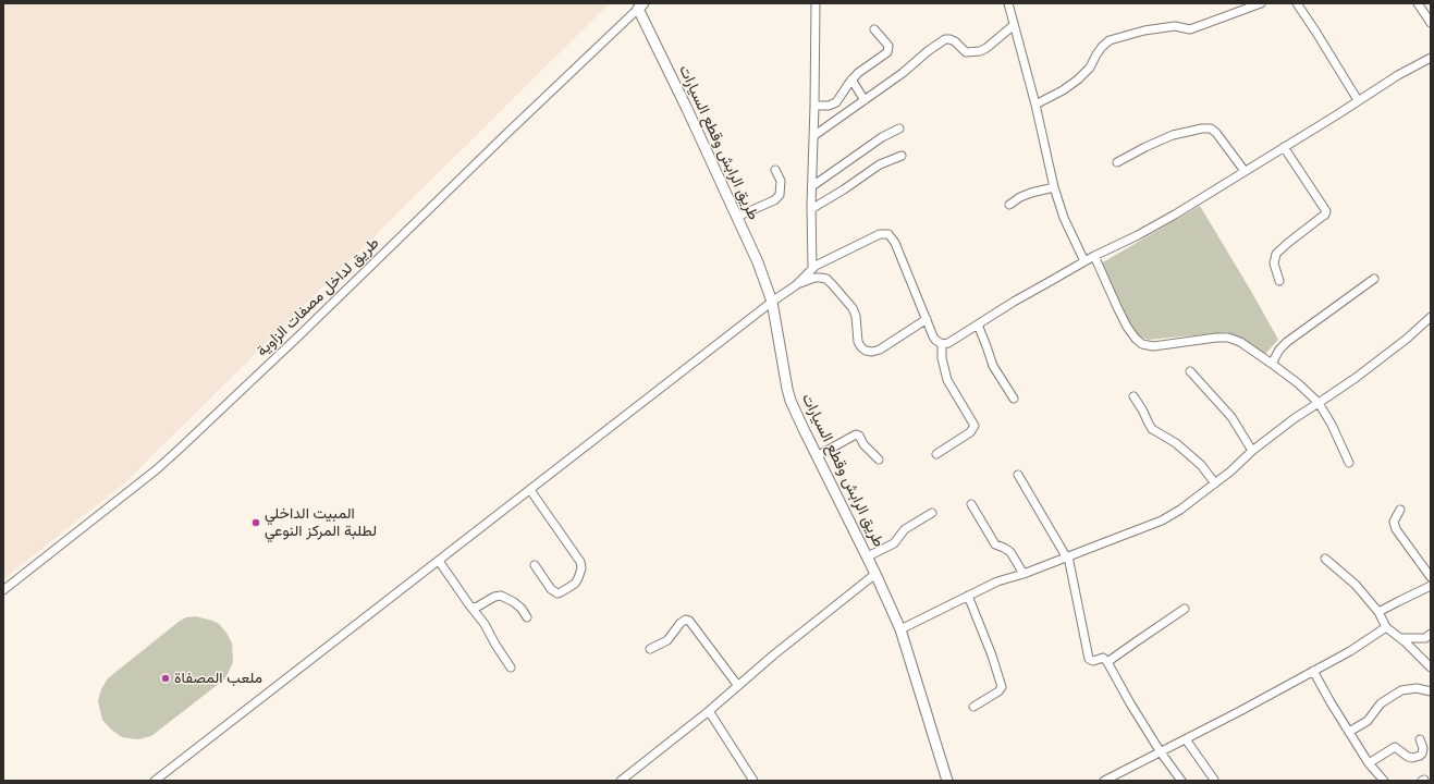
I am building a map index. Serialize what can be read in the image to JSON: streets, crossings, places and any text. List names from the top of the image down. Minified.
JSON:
{"streets":{"main road":["طريق الرابش وقطع السيارات"],"street":["طريق لداخل مصفات الزاوية"]},"crossings":[["طريق الرابش وقطع السيارات","طريق لداخل مصفات الزاوية"]],"places":["المبيت الداخلي لطلبة المركز النوعي","ملعب المصفاة"]}
